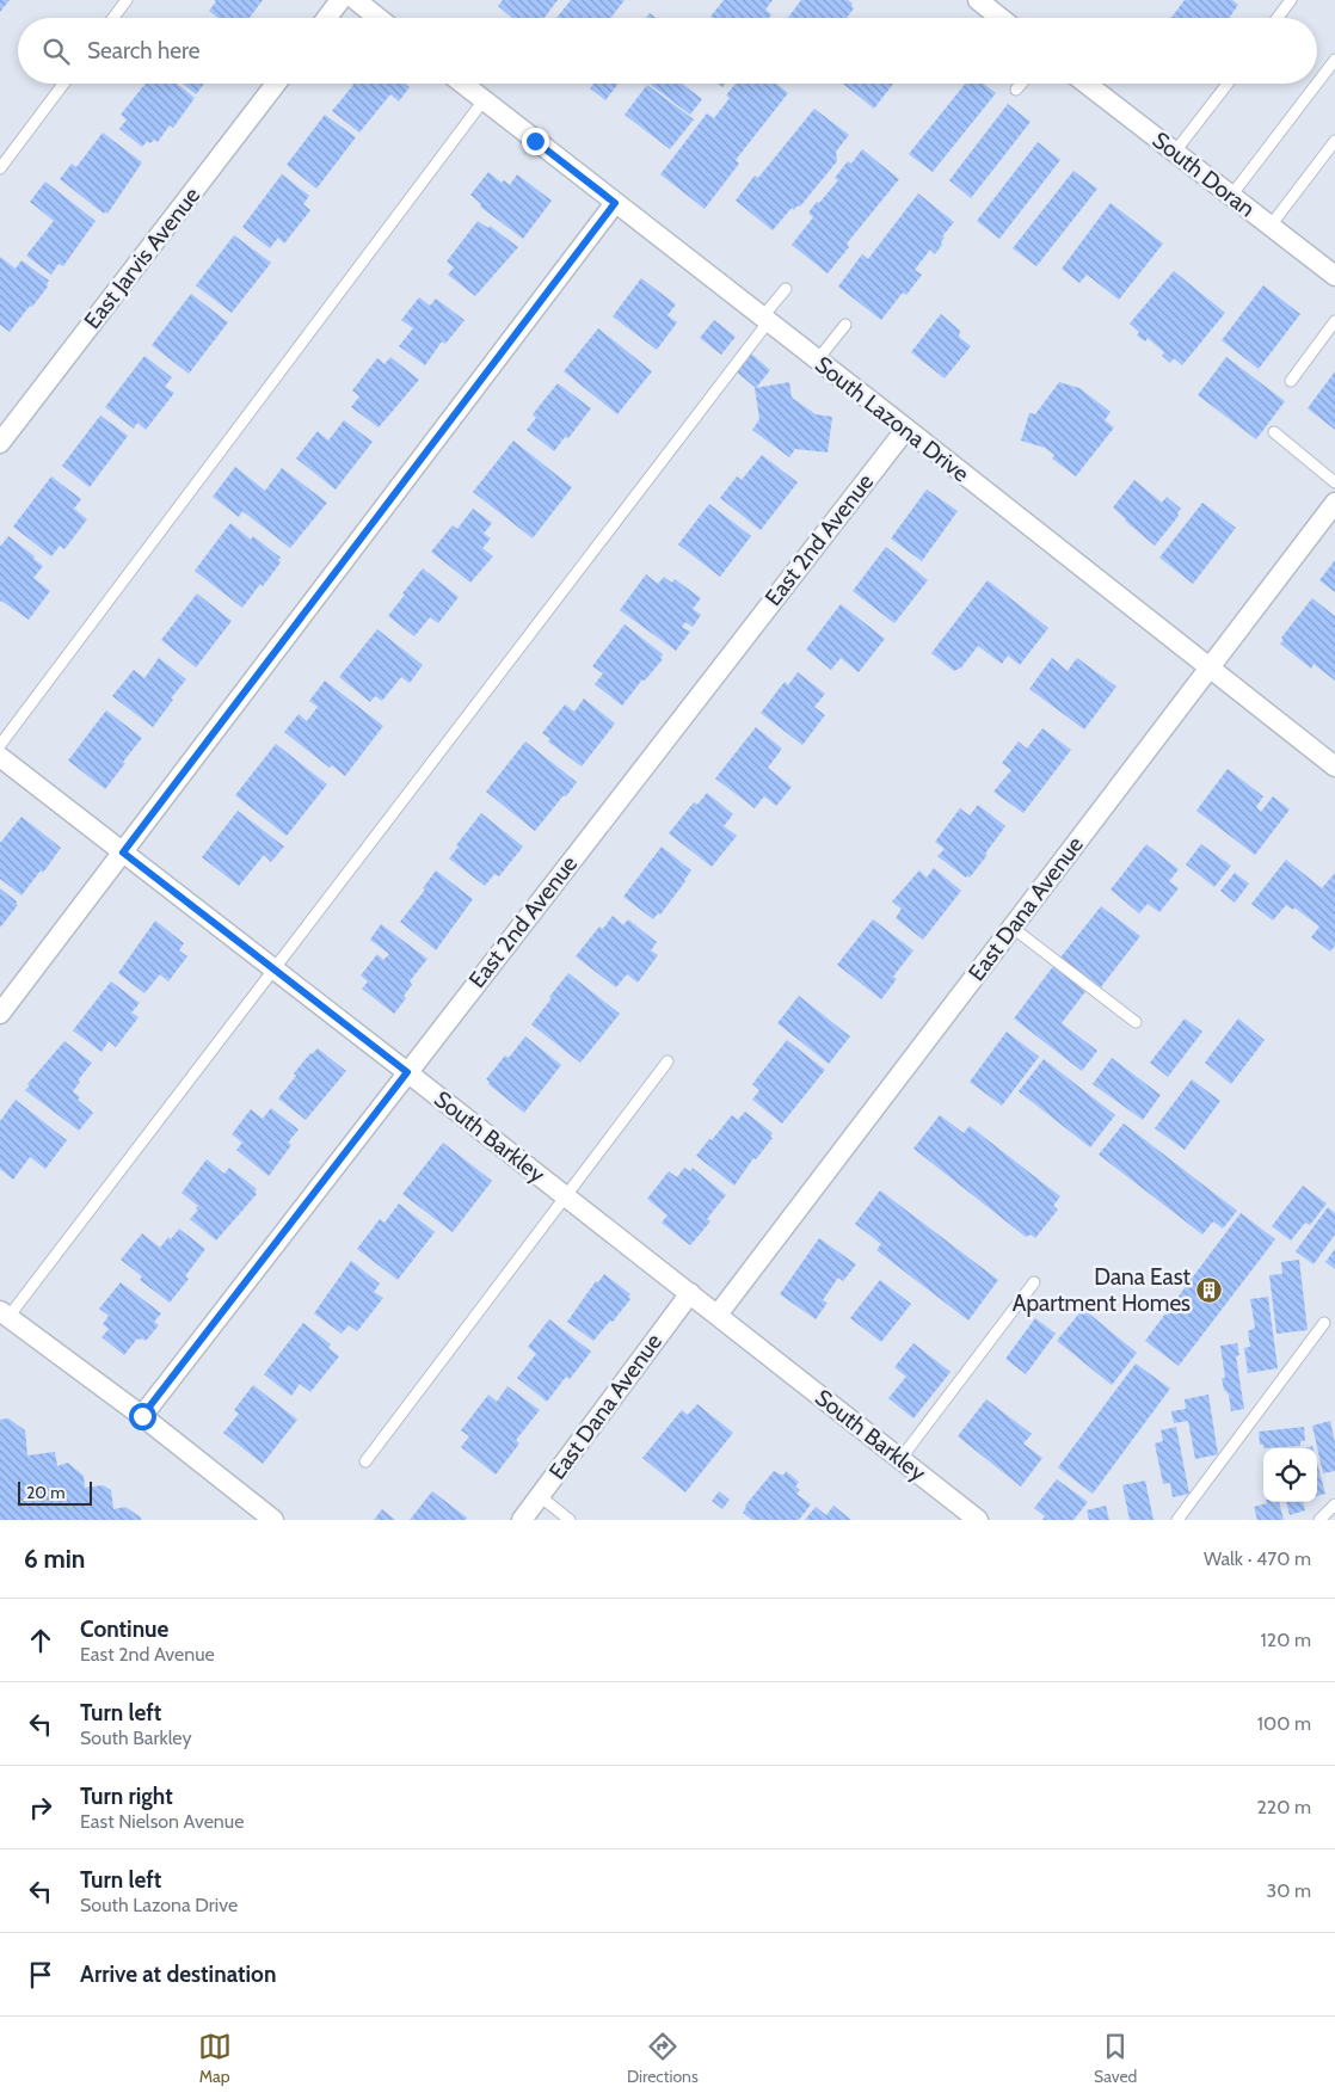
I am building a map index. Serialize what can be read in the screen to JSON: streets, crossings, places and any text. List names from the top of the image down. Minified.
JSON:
{"streets":{"street":["South Doran","East Jarvis Avenue","South Lazona Drive","East 2nd Avenue","East Dana Avenue","South Barkley"]},"crossings":[["South Lazona Drive","East 2nd Avenue"],["South Lazona Drive","East Dana Avenue"],["East 2nd Avenue","South Barkley"],["East Dana Avenue","South Barkley"]],"places":{"building":["Dana East Apartment Homes"]},"scale_bar":"20 m","page":{"search":"Search here","scale":"20 m","heading":["6 min","Walk · 470 m"],"list":[["Continue","East 2nd Avenue","120 m"],["Turn left","South Barkley","100 m"],["Turn right","East Nielson Avenue","220 m"],["Turn left","South Lazona Drive","30 m"],"Arrive at destination"],"nav":["Map","Directions","Saved"]}}
